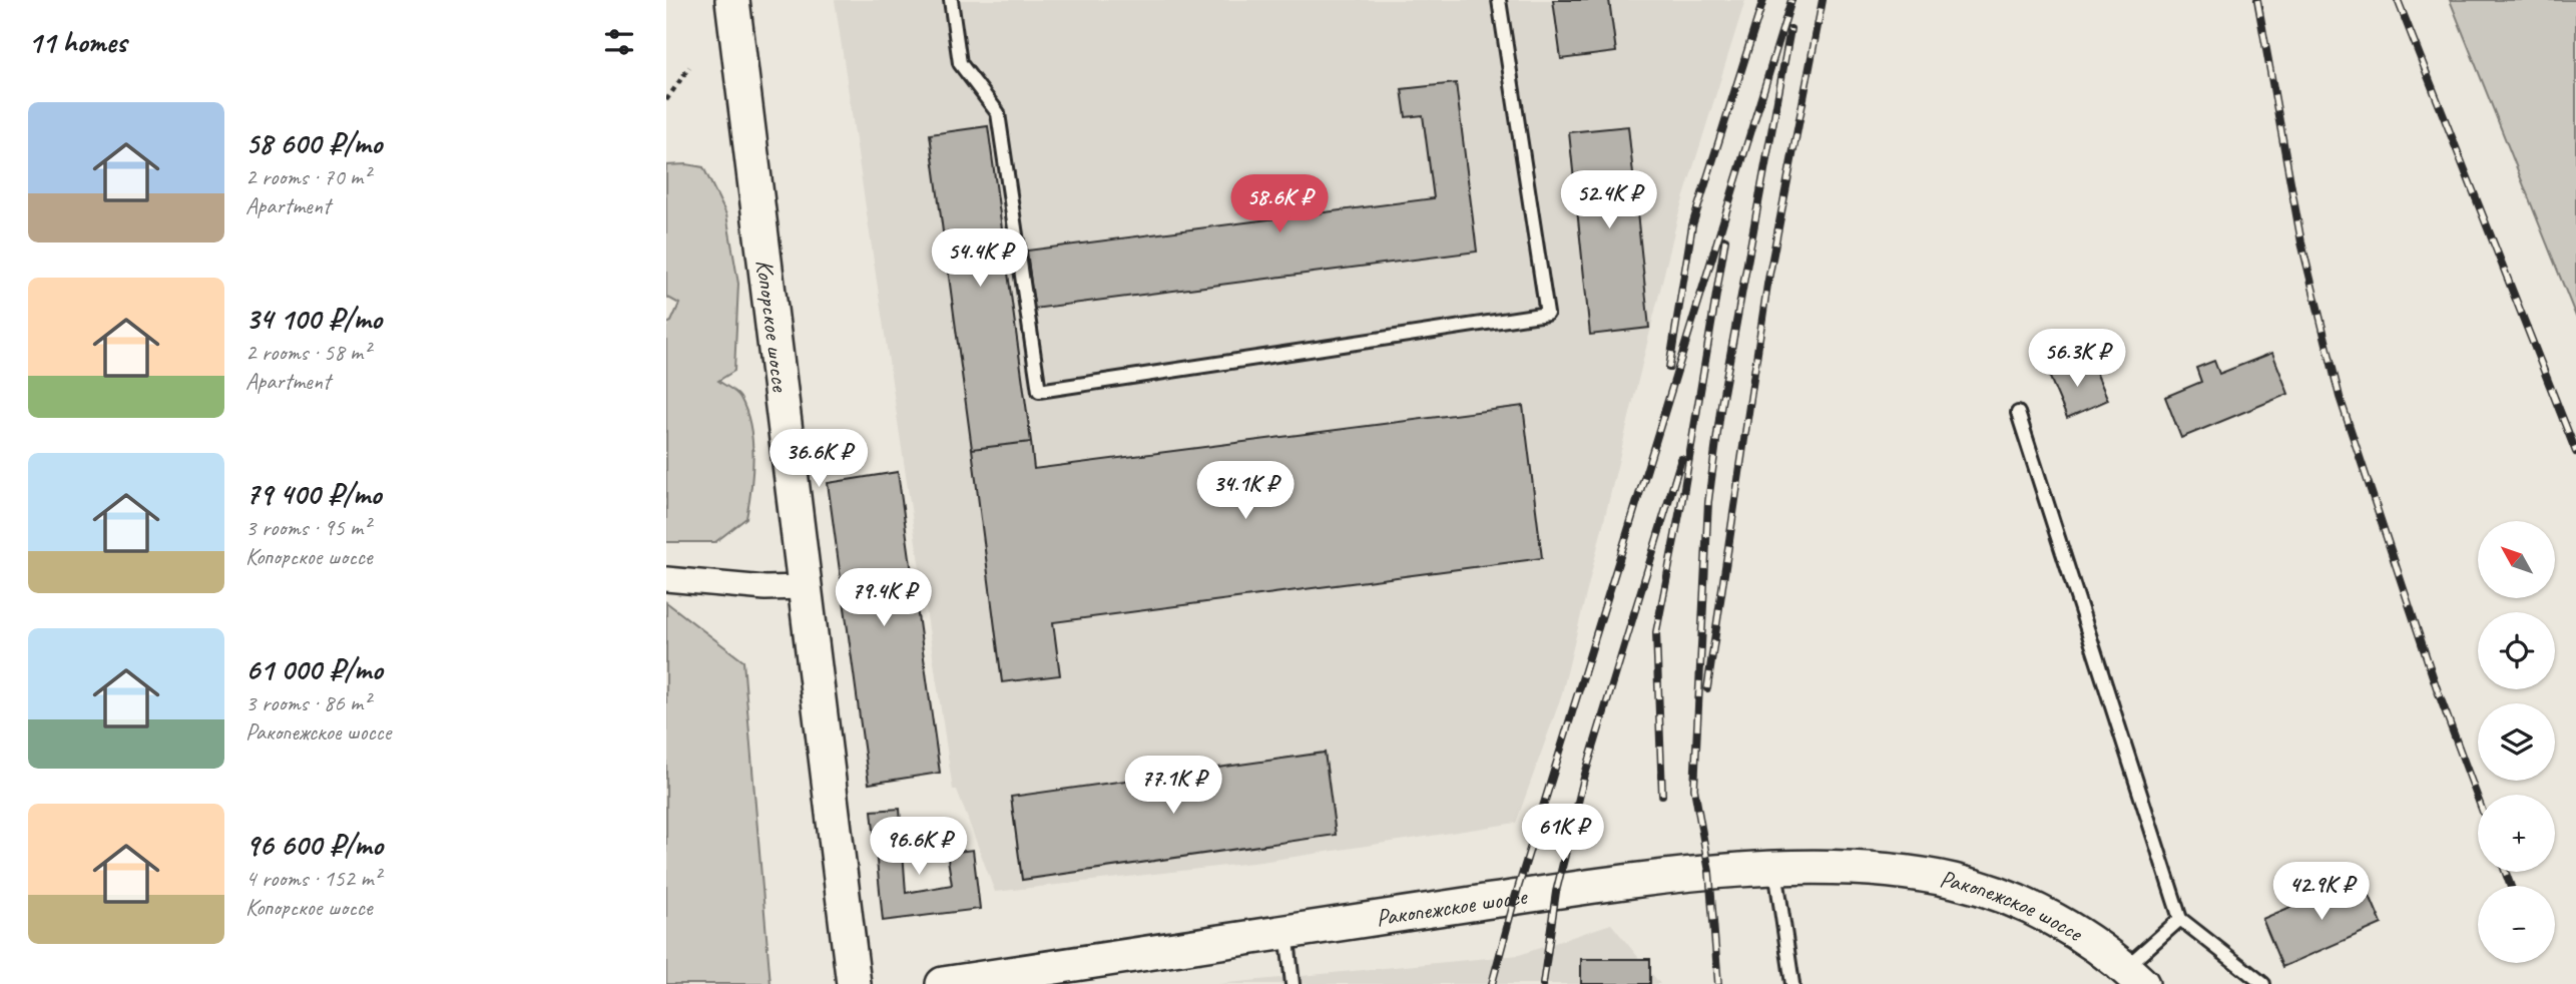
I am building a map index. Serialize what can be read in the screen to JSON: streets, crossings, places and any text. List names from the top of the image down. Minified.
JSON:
{"streets":{"main road":["Копорское шоссе","Ракопежское шоссе"]},"north":"top left","page":{"heading":"11 homes","list":[{"name":"58 600 ₽/mo","note":"2 rooms · 70 m² · Apartment"},{"name":"34 100 ₽/mo","note":"2 rooms · 58 m² · Apartment"},{"name":"79 400 ₽/mo","note":"3 rooms · 95 m² · Копорское шоссе"},{"name":"61 000 ₽/mo","note":"3 rooms · 86 m² · Ракопежское шоссе"},{"name":"96 600 ₽/mo","note":"4 rooms · 152 m² · Копорское шоссе"}],"price":["52.4K ₽","58.6K ₽","54.4K ₽","56.3K ₽","36.6K ₽","34.1K ₽","79.4K ₽","77.1K ₽","61K ₽","96.6K ₽","42.9K ₽"],"map_buttons":["+","−"]}}
